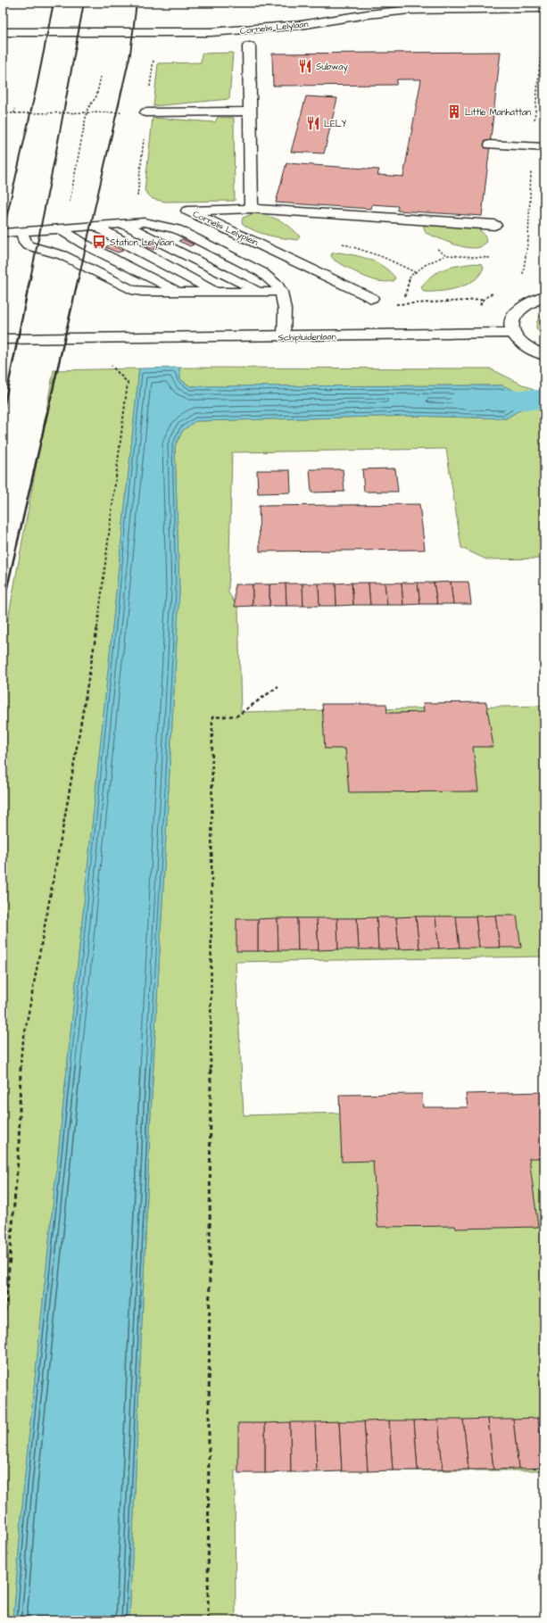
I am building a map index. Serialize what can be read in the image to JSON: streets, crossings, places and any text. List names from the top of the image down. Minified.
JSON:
{"streets":{"street":["Cornelis Lelylaan","Cornelis Lelyplein","Schipluidenlaan"]},"places":{"restaurant":["Subway","LELY"],"building":["Little Manhattan"],"bus stop":["Station Lelylaan"]}}
